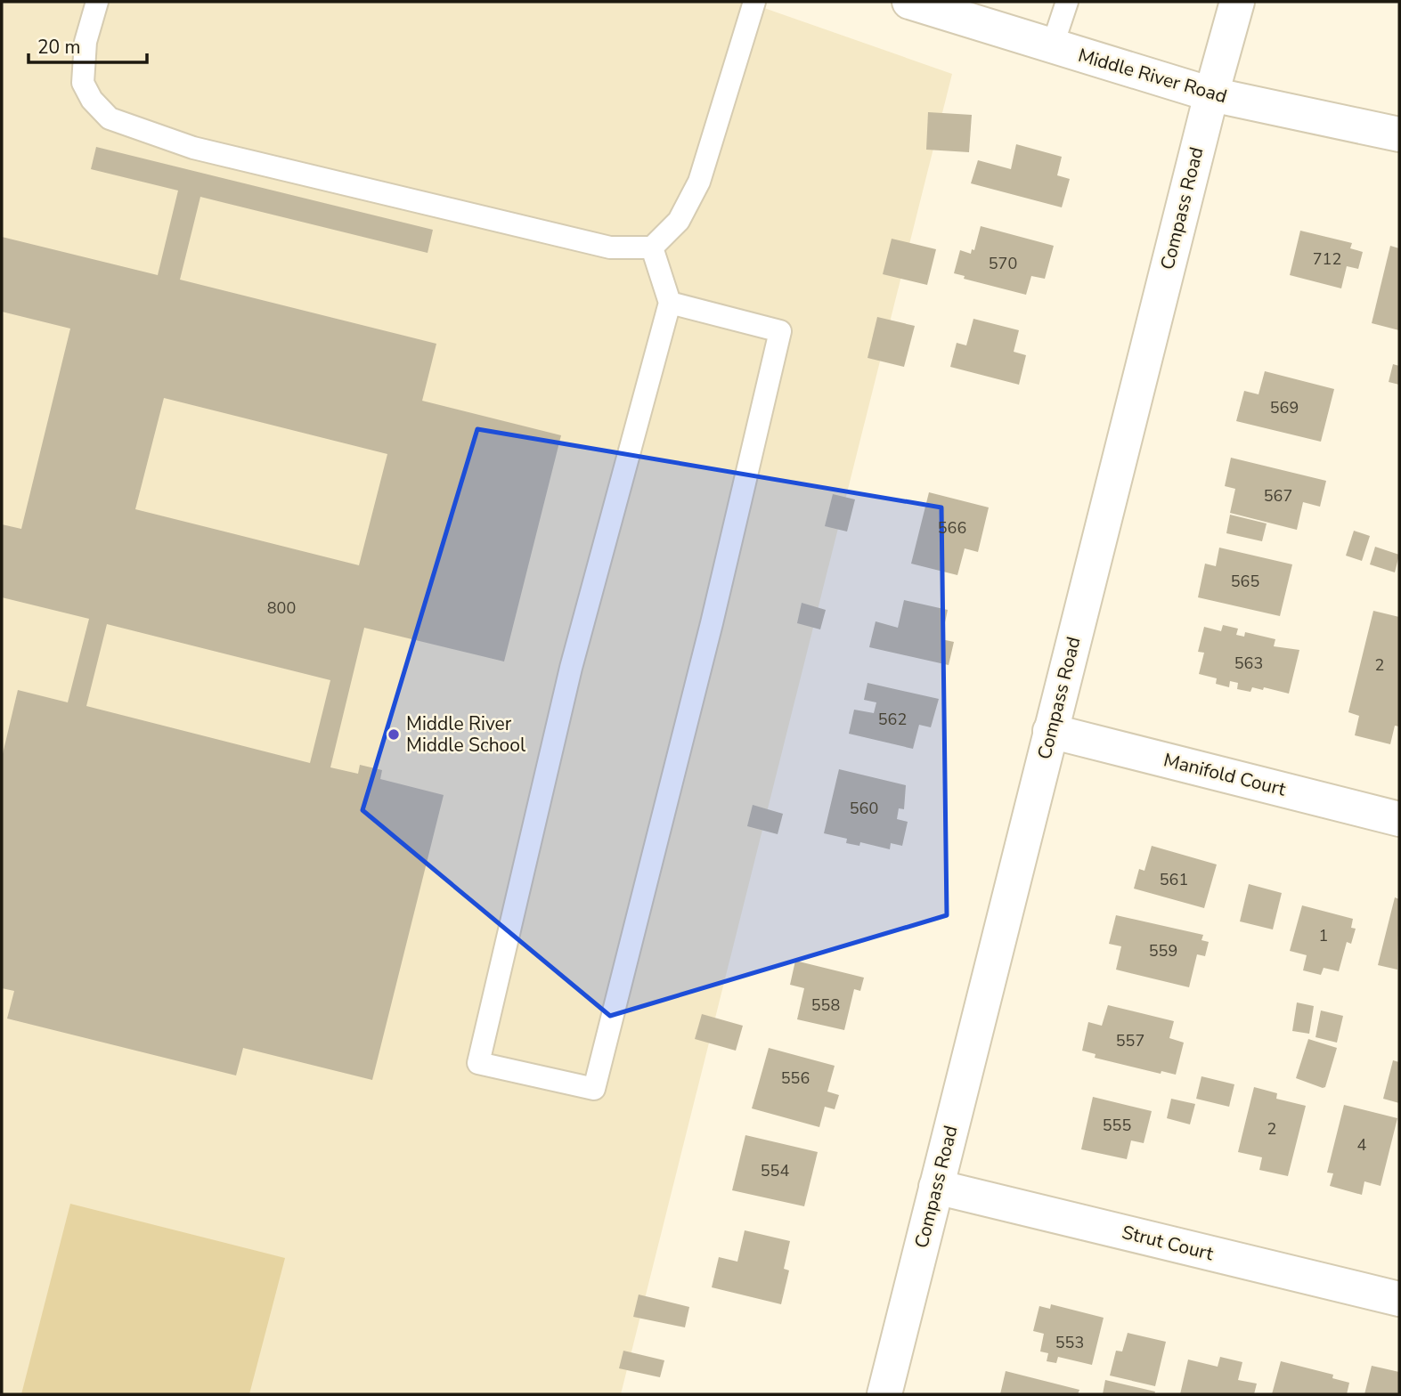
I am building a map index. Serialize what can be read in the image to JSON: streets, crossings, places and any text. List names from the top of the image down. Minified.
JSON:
{"streets":{"street":["Middle River Road","Compass Road","Manifold Court","Strut Court"]},"crossings":[["Middle River Road","Compass Road"],["Compass Road","Manifold Court"],["Compass Road","Strut Court"]],"places":["Middle River Middle School"],"house_numbers":["712","570","569","567","566","565","800","563","2","562","560","561","1","559","558","557","556","555","2","4","554","553"],"scale_bar":"20 m"}
